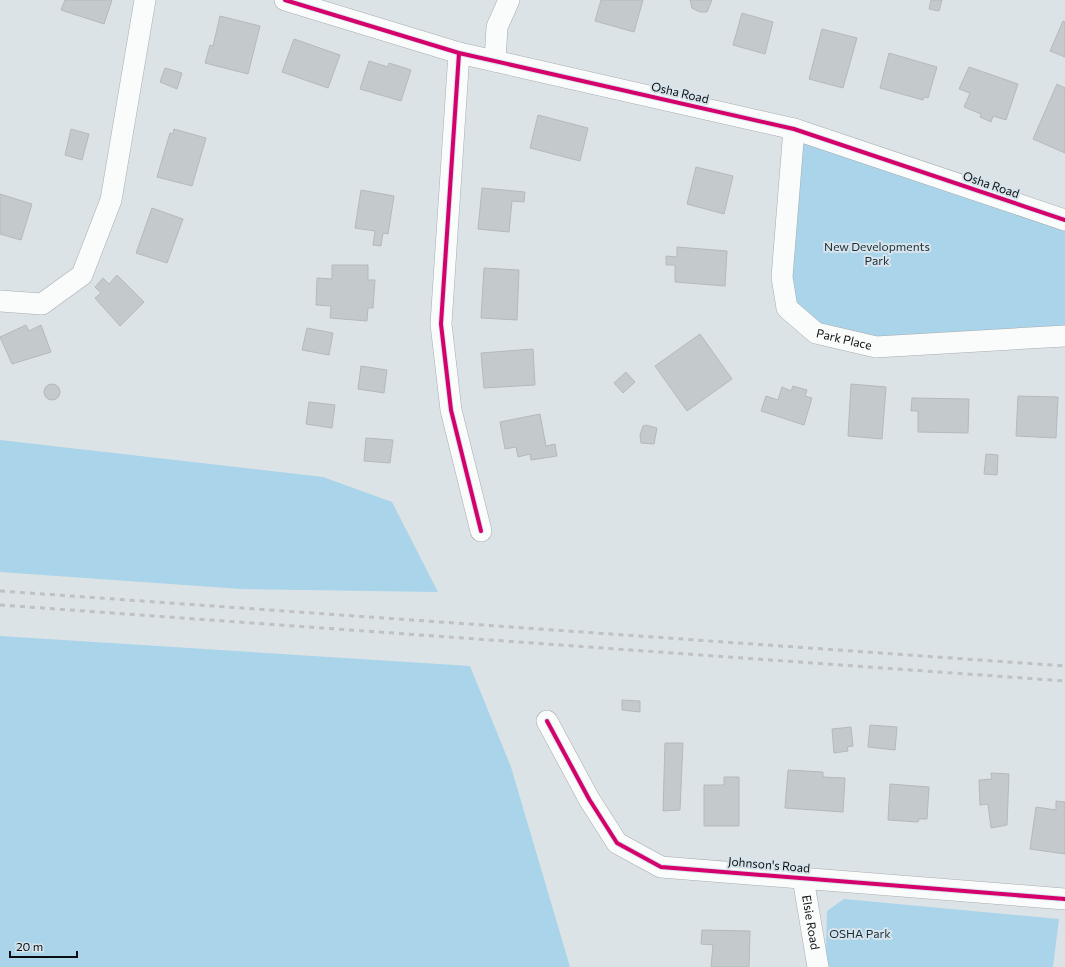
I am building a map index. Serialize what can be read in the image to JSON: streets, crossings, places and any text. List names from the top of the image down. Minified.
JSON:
{"streets":{"street":["Osha Road","Park Place","Johnson's Road","Elsie Road"]},"crossings":[["Osha Road","Park Place"],["Johnson's Road","Elsie Road"]],"parks":["New Developments Park","OSHA Park"],"scale_bar":"20 m"}
